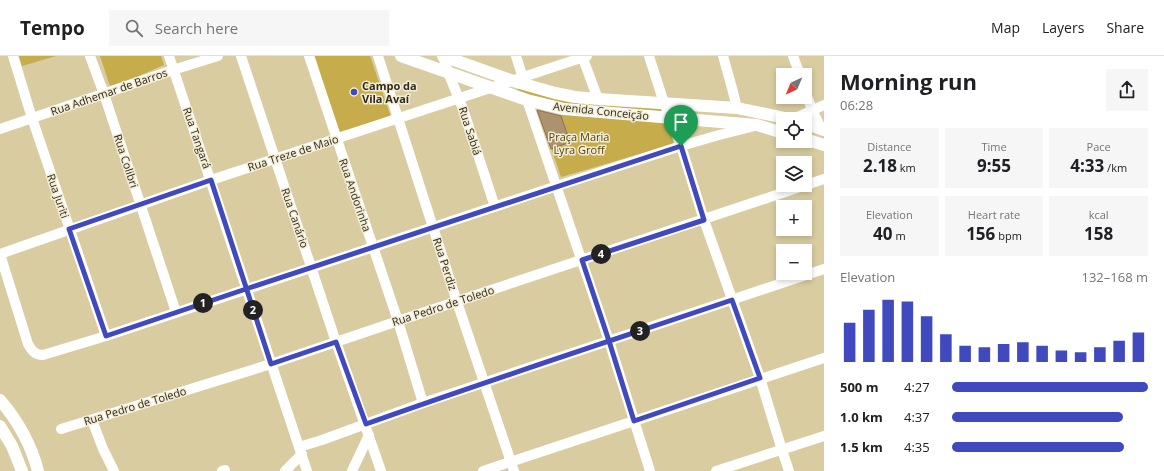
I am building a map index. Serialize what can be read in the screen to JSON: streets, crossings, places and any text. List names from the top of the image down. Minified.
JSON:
{"streets":{"main road":["Avenida Conceição"],"street":["Rua Adhemar de Barros","Rua Sabiá","Rua Tangará","Rua Treze de Maio","Rua Colibri","Rua Andorinha","Rua Juriti","Rua Canário","Rua Perdiz","Rua Pedro de Toledo"]},"crossings":[["Rua Adhemar de Barros","Rua Tangará"],["Rua Adhemar de Barros","Rua Colibri"],["Rua Adhemar de Barros","Rua Juriti"],["Avenida Conceição","Rua Sabiá"],["Avenida Conceição","Rua Treze de Maio"],["Rua Sabiá","Rua Treze de Maio"],["Rua Tangará","Rua Treze de Maio"],["Rua Tangará","Rua Pedro de Toledo"],["Rua Treze de Maio","Rua Colibri"],["Rua Treze de Maio","Rua Andorinha"],["Rua Treze de Maio","Rua Juriti"],["Rua Treze de Maio","Rua Canário"],["Rua Treze de Maio","Rua Perdiz"],["Rua Andorinha","Rua Pedro de Toledo"],["Rua Canário","Rua Pedro de Toledo"],["Rua Perdiz","Rua Pedro de Toledo"]],"parks":["Praça Maria Lyra Groff"],"places":["Campo da Vila Avaí"],"north":"bottom left","page":{"header":"Tempo","search":"Search here","nav":["Map","Layers","Share"],"heading":["Morning run","06:28"],"map_buttons":["+","−"],"stats":[["Distance","2.18 km"],["Time","9:55"],["Pace","4:33 /km"],["Elevation","40 m"],["Heart rate","156 bpm"],["kcal","158"]],"pins":["4","1","2","3"],"chart":["Elevation","132–168 m"],"list":[{"name":"500 m","note":"4:27"},{"name":"1.0 km","note":"4:37"},{"name":"1.5 km","note":"4:35"}]}}
